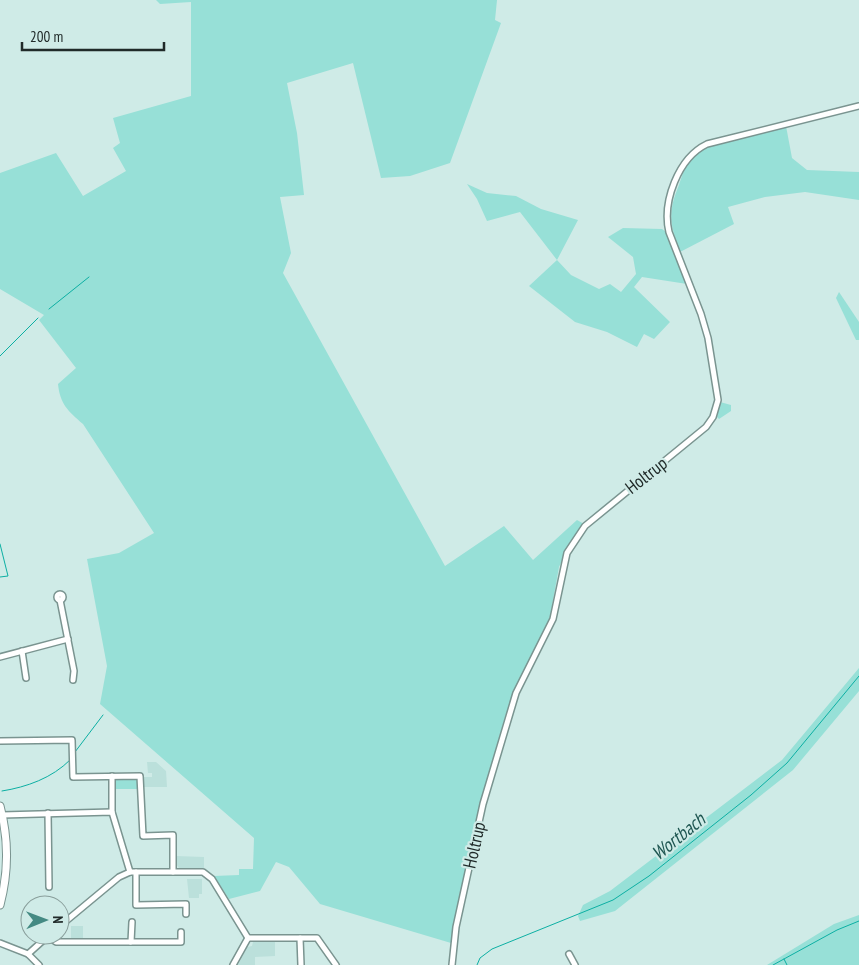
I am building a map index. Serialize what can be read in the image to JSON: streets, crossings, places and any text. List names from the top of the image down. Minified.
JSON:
{"streets":{"street":["Holtrup"]},"water":["Wortbach"],"scale_bar":"200 m","north":"right"}
